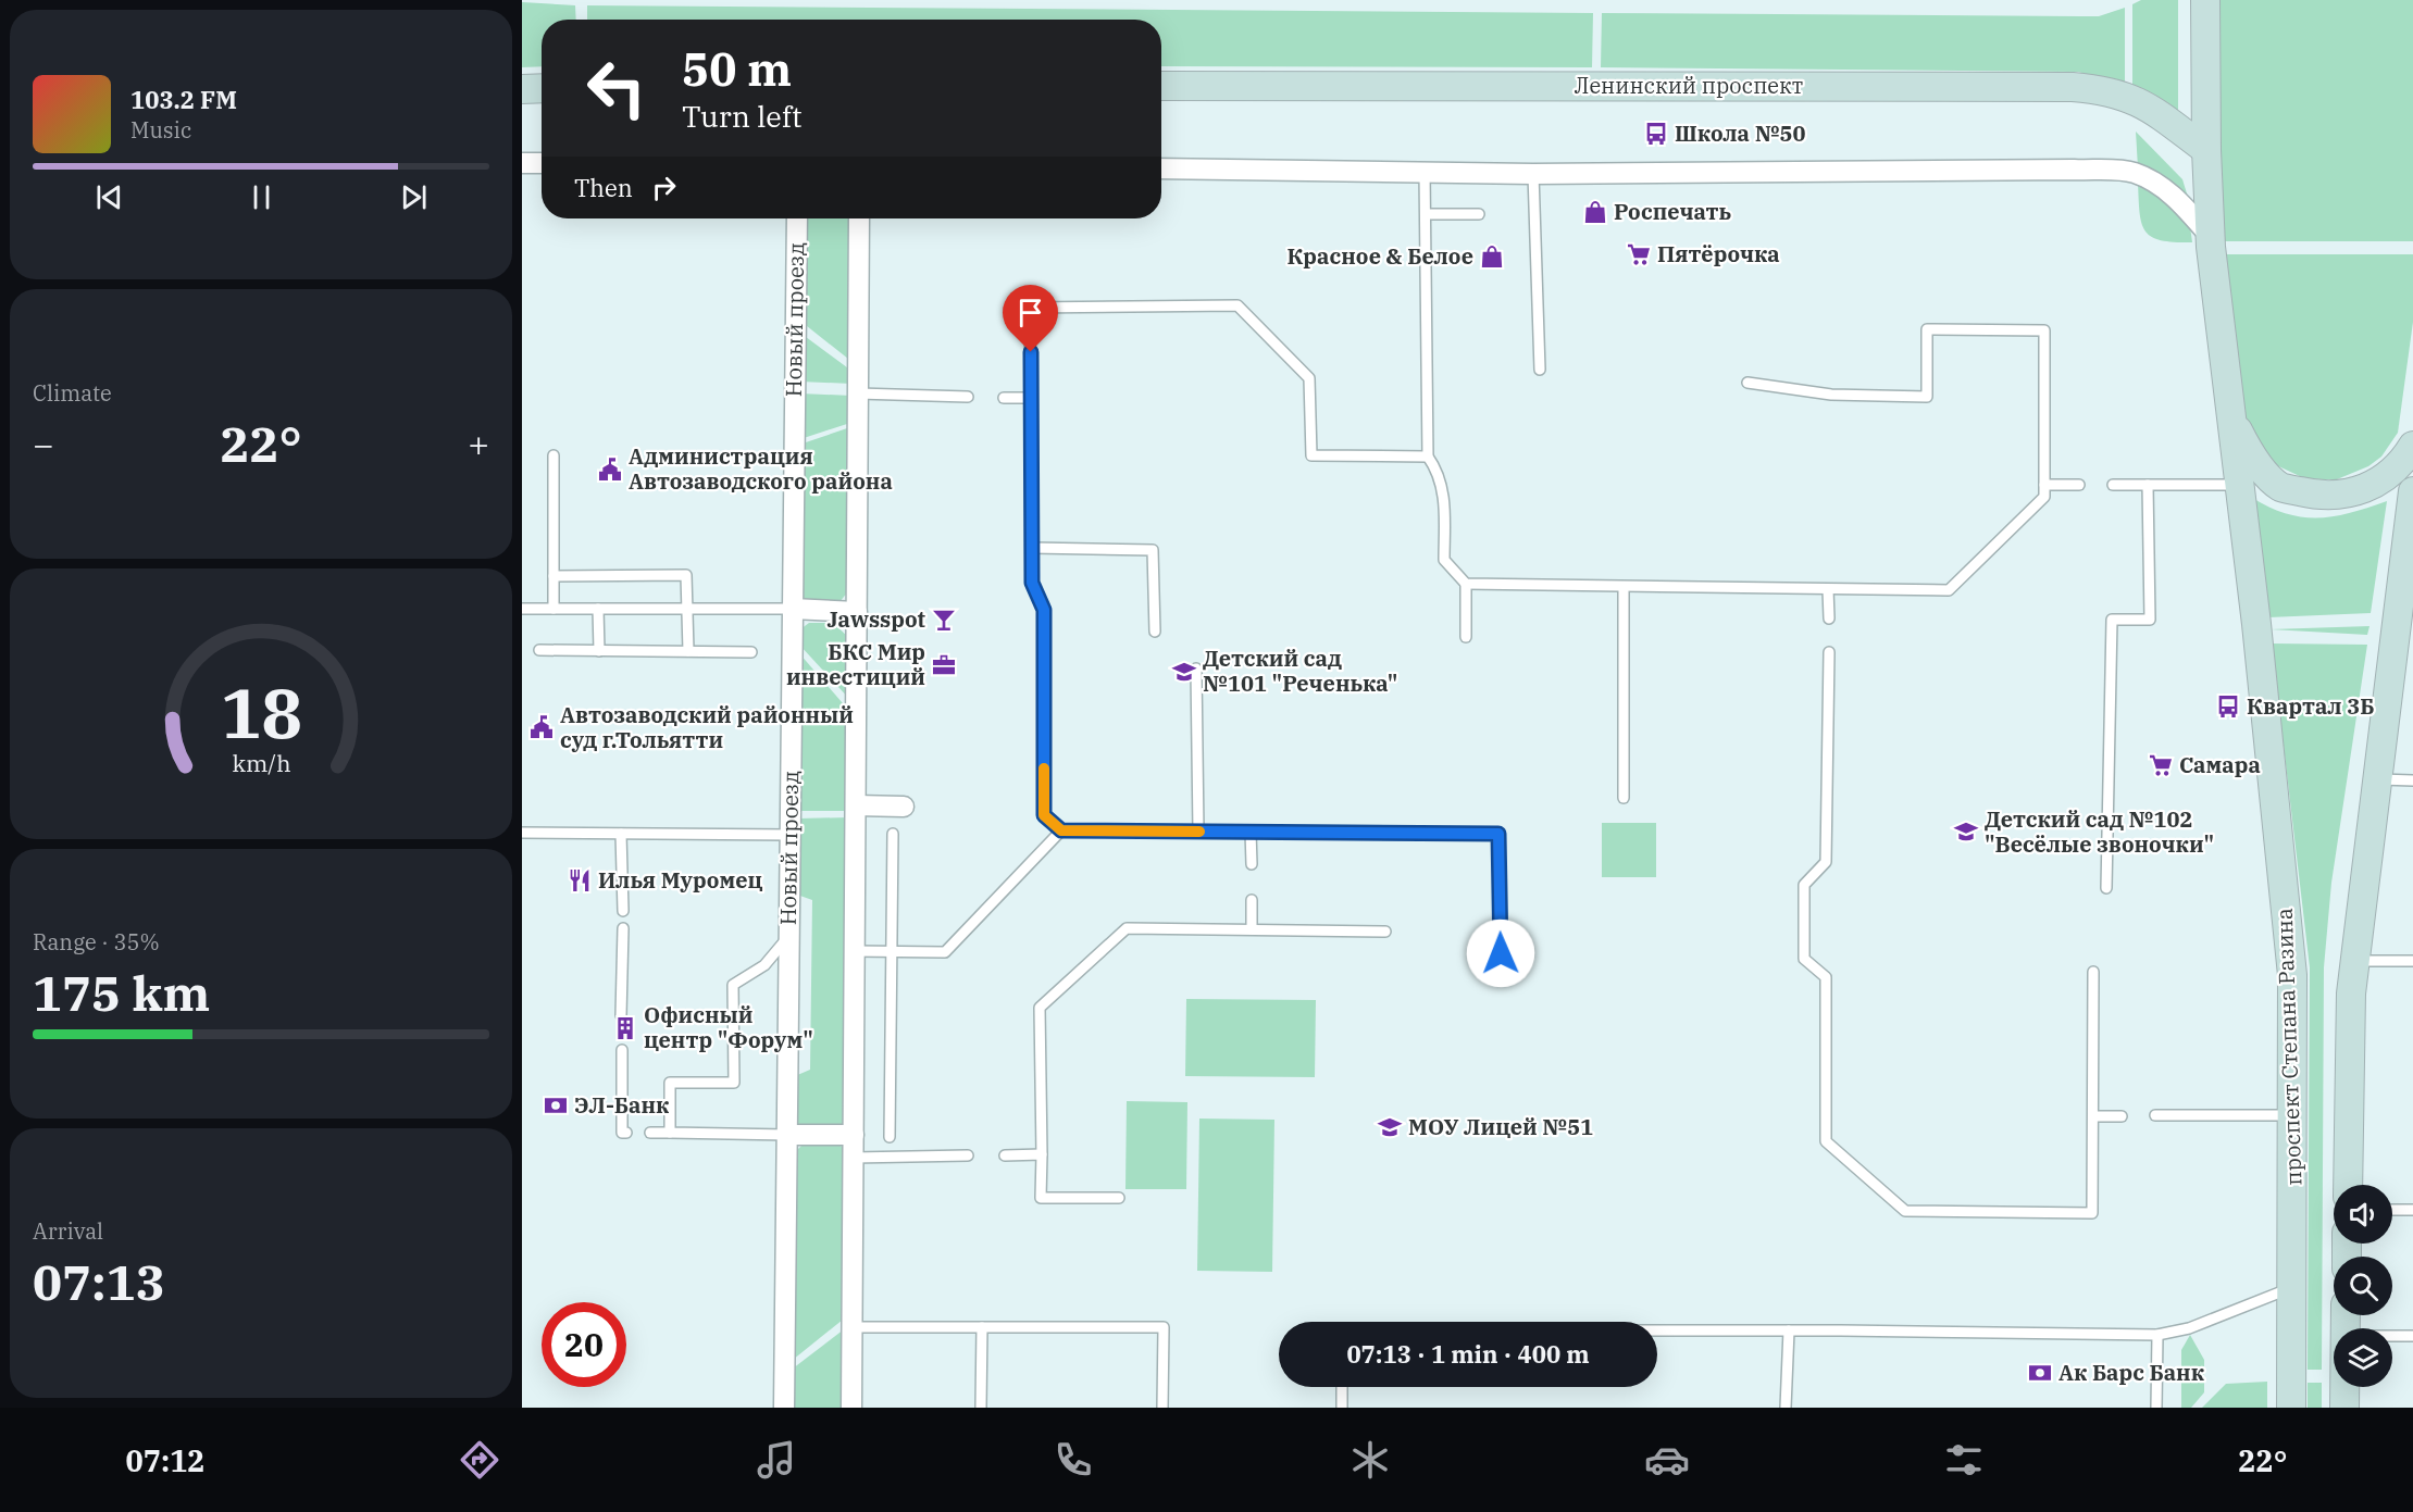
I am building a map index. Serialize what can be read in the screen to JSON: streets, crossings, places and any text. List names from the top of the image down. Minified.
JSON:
{"streets":{"main road":["Ленинский проспект","проспект Степана Разина"],"street":["Новый проезд"]},"crossings":[["Ленинский проспект","проспект Степана Разина"]],"places":{"bus stop":["Школа №50","Квартал 3Б"],"shop":["Роспечать","Красное & Белое"],"supermarket":["Пятёрочка","Самара"],"public building":["Администрация Автозаводского района","Автозаводский районный суд г.Тольятти"],"bar":["Jawsspot"],"office":["БКС Мир инвестиций"],"school or university":["Детский сад №101 \"Реченька\"","Детский сад №102 \"Весёлые звоночки\"","МОУ Лицей №51"],"restaurant":["Илья Муромец"],"building":["Офисный центр \"Форум\""],"bank":["ЭЛ-Банк","Ак Барс Банк"]},"page":{"turn":["50 m","Turn left"],"song":["103.2 FM","Music"],"then":"Then","tile":["Climate",["Range · 35%","175 km"],["Arrival","07:13"]],"heat":["−","22°","+"],"limit":"20","trip":"07:13 · 1 min · 400 m","tabs":["07:12","22°"],"gauge":["18","km/h"]}}
